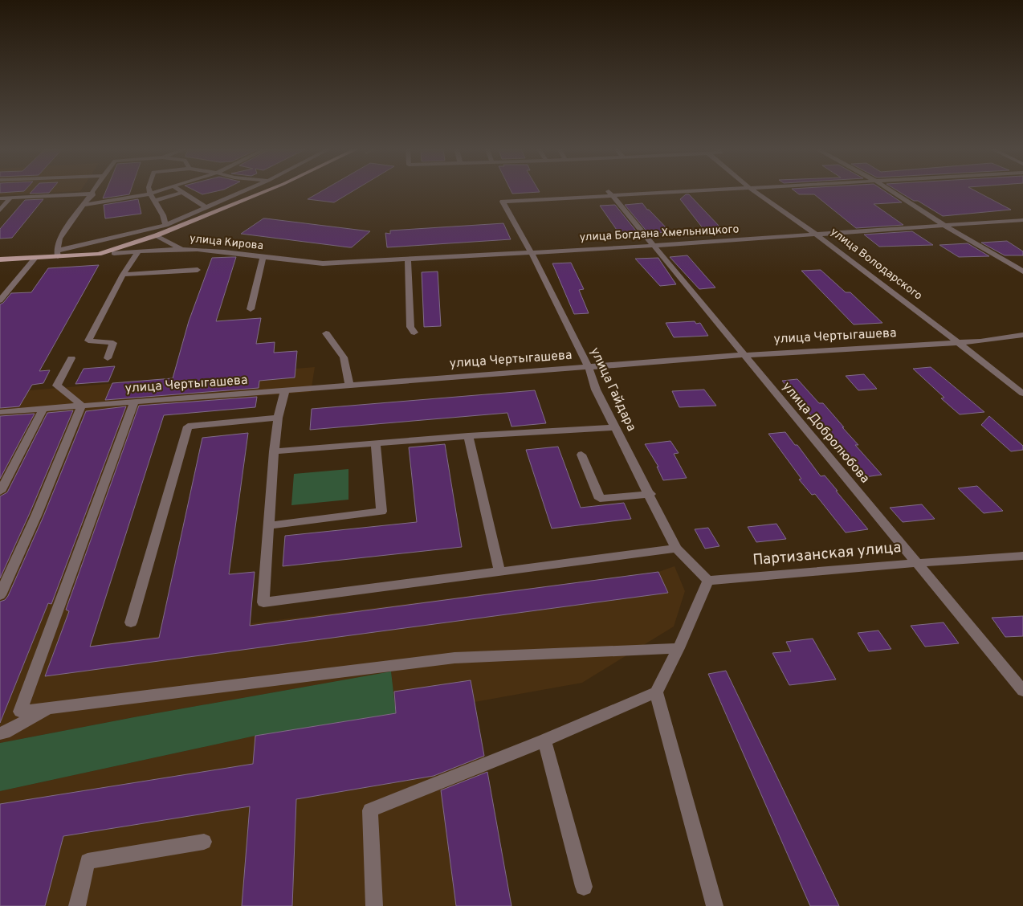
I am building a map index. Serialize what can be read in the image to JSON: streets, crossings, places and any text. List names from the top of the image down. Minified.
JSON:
{"streets":{"street":["улица Богдана Хмельницкого","улица Кирова","улица Володарского","улица Чертыгашева","улица Гайдара","улица Добролюбова","Партизанская улица"]},"crossings":[["улица Богдана Хмельницкого","улица Кирова"],["улица Богдана Хмельницкого","улица Володарского"],["улица Богдана Хмельницкого","улица Гайдара"],["улица Богдана Хмельницкого","улица Добролюбова"],["улица Володарского","улица Чертыгашева"],["улица Чертыгашева","улица Гайдара"],["улица Чертыгашева","улица Добролюбова"],["улица Гайдара","улица Добролюбова"],["улица Гайдара","Партизанская улица"],["улица Добролюбова","Партизанская улица"]]}
